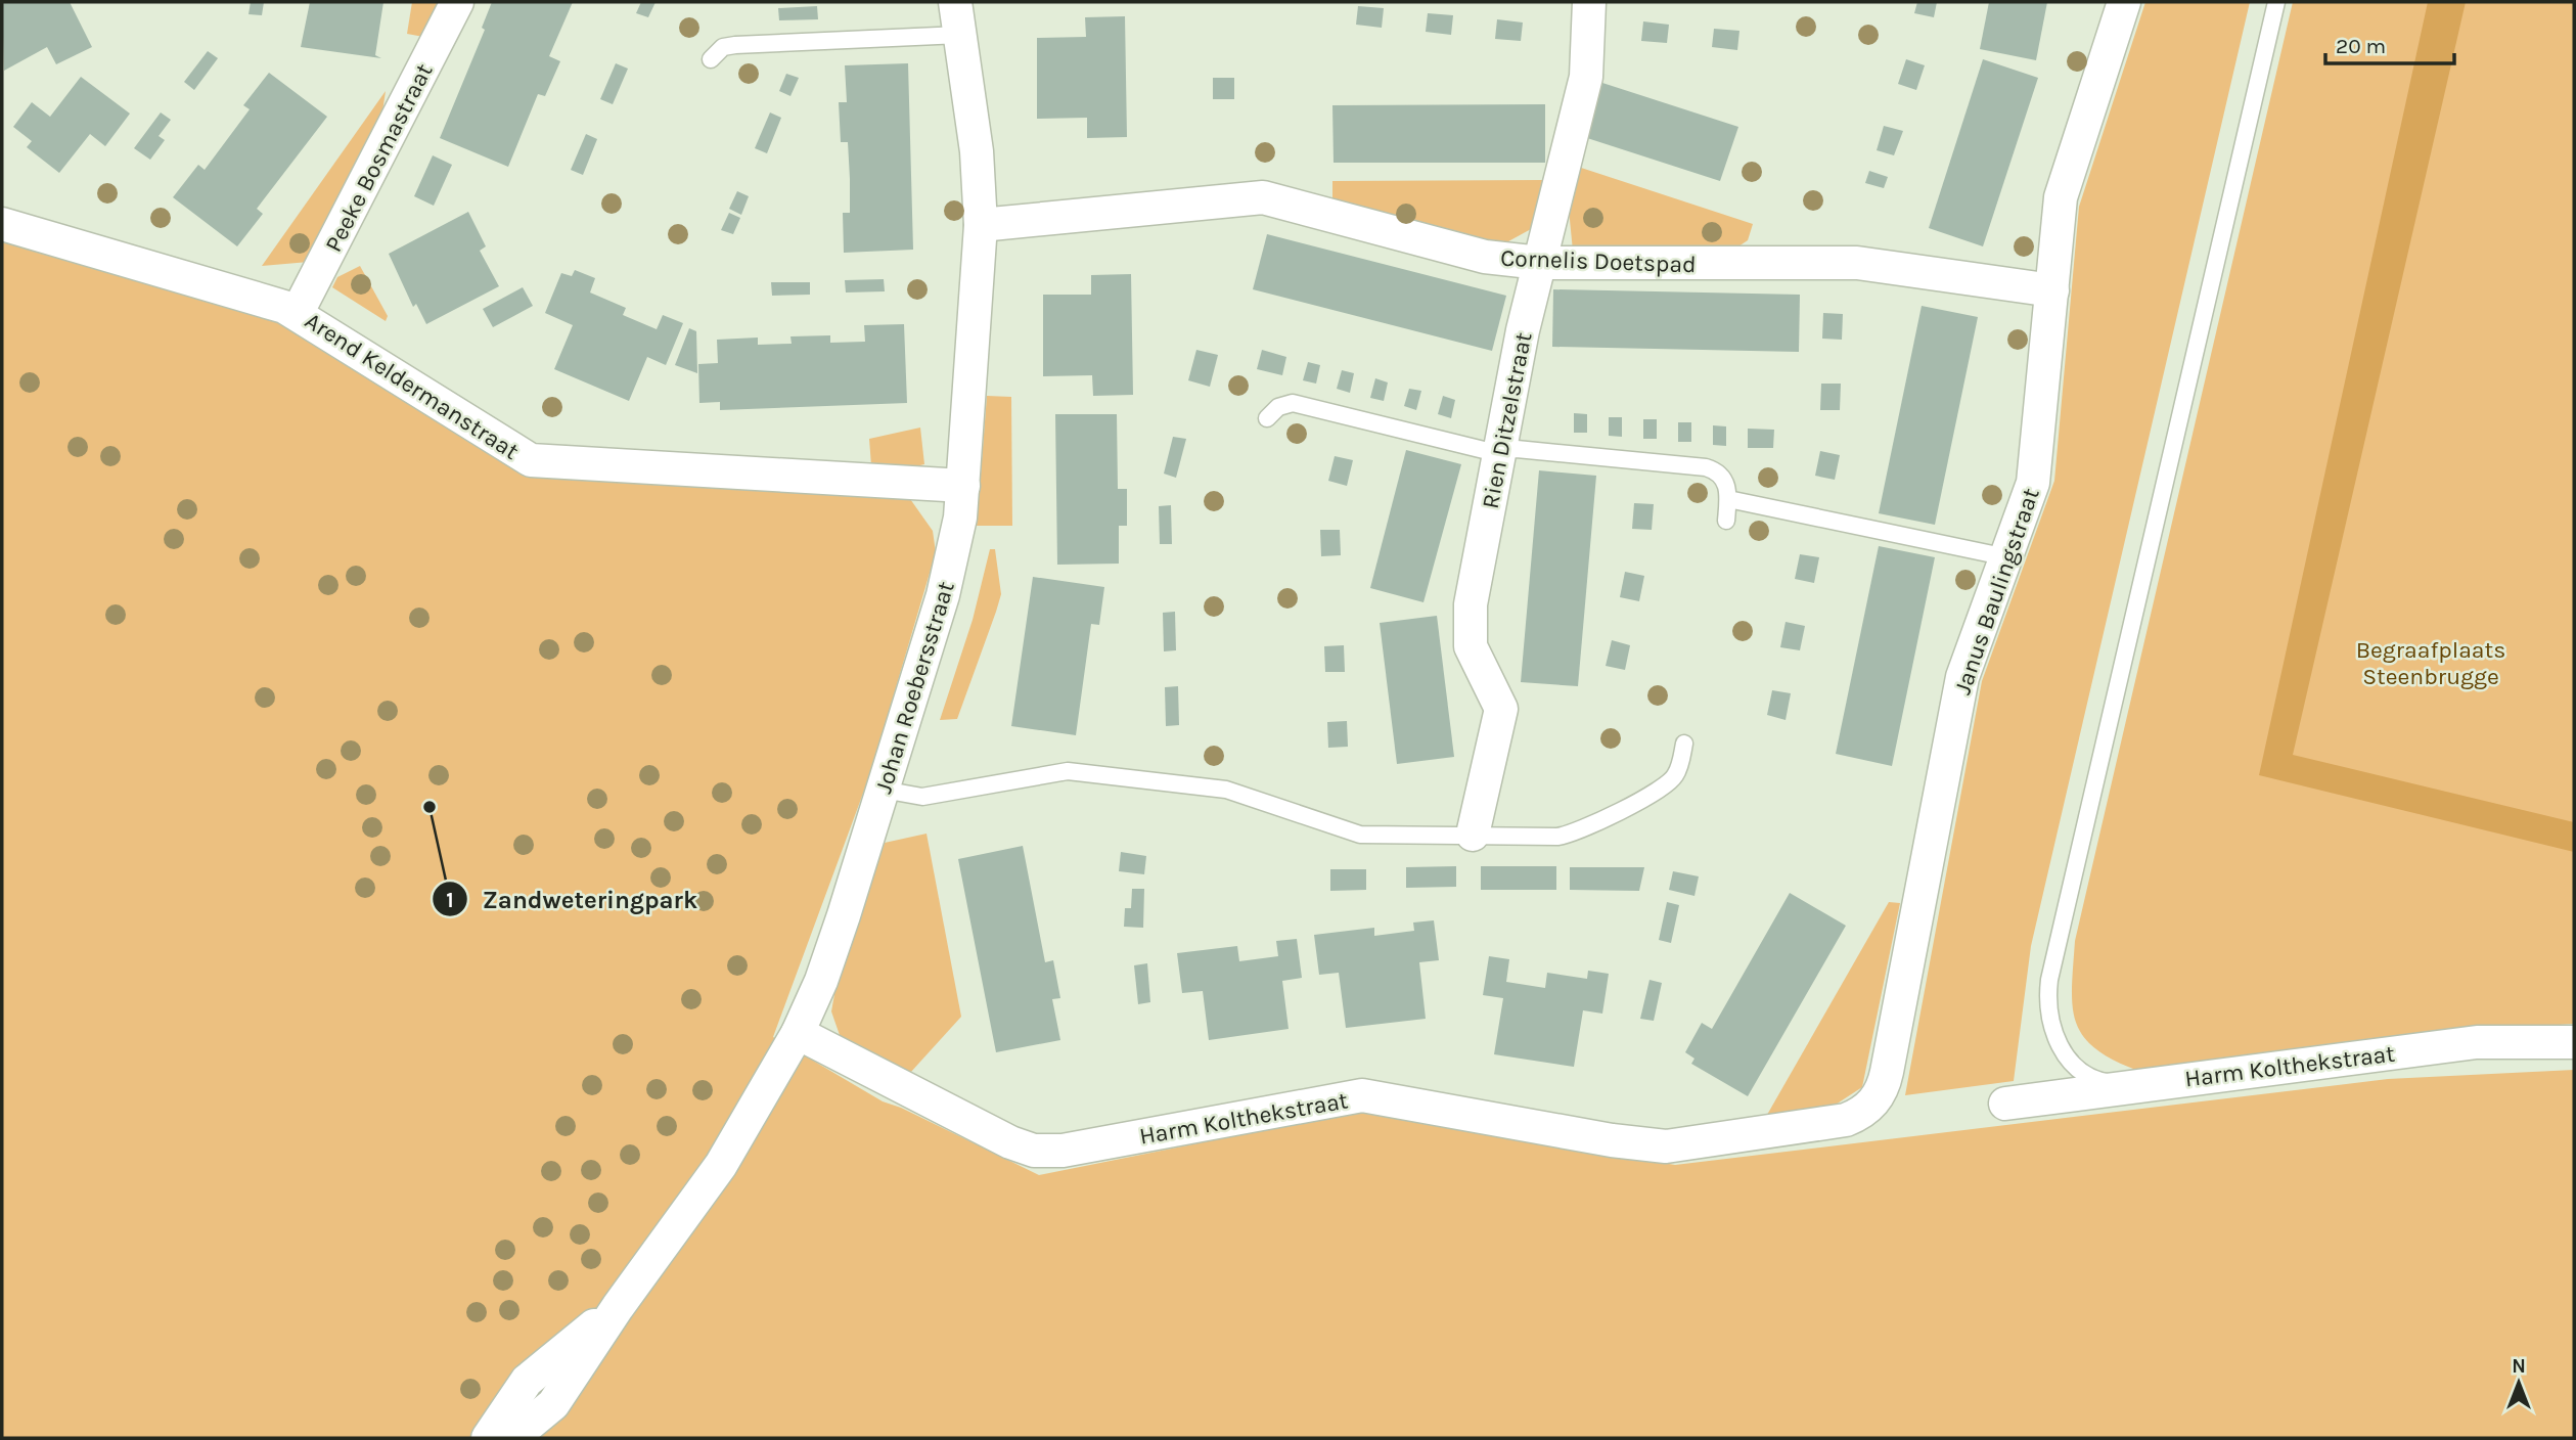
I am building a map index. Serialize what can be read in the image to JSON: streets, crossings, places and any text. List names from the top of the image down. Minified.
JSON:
{"streets":{"street":["Peeke Bosmastraat","Cornelis Doetspad","Arend Keldermanstraat","Rien Ditzelstraat","Janus Baulingstraat","Johan Roebersstraat","Harm Kolthekstraat"]},"crossings":[["Peeke Bosmastraat","Arend Keldermanstraat"],["Cornelis Doetspad","Rien Ditzelstraat"],["Cornelis Doetspad","Janus Baulingstraat"],["Cornelis Doetspad","Johan Roebersstraat"],["Arend Keldermanstraat","Johan Roebersstraat"],["Janus Baulingstraat","Harm Kolthekstraat"],["Johan Roebersstraat","Harm Kolthekstraat"]],"parks":["Begraafplaats Steenbrugge"],"places":["Zandweteringpark"],"scale_bar":"20 m","north":"top"}
